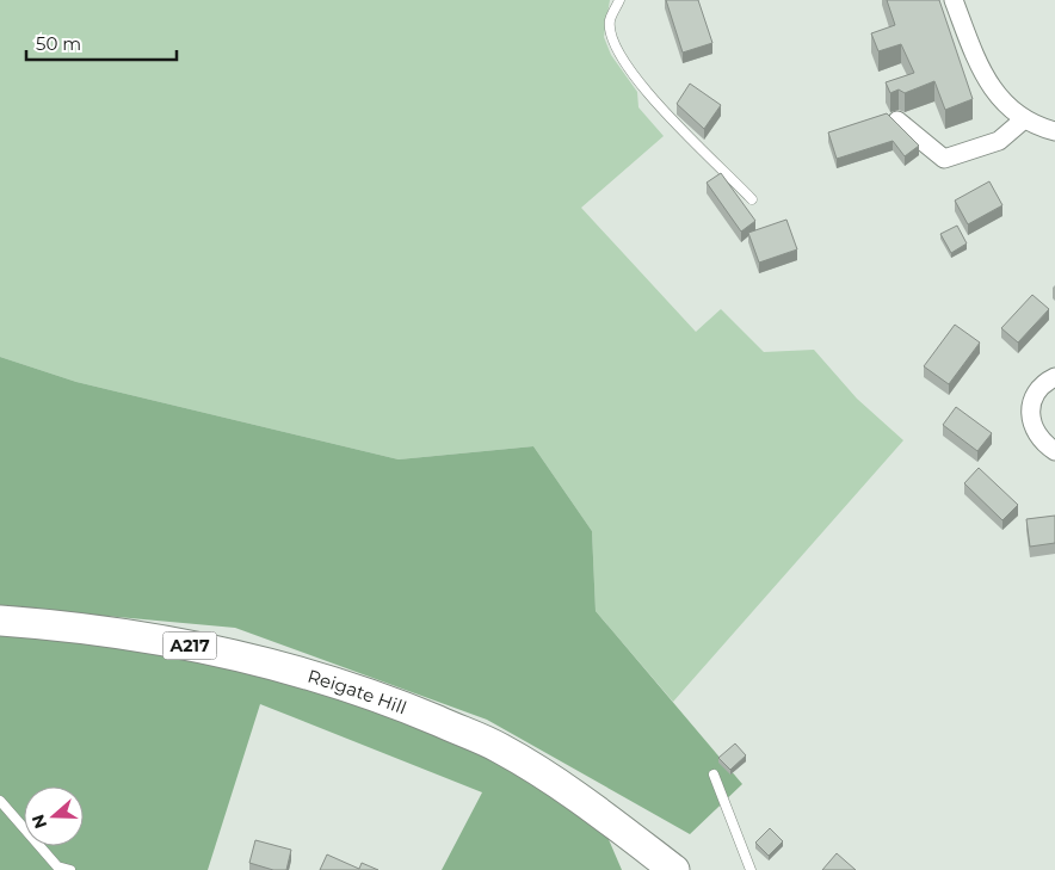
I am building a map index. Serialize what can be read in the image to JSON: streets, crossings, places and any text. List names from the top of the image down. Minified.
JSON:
{"streets":{"main road":["A217","Reigate Hill"]},"scale_bar":"50 m","north":"left"}
